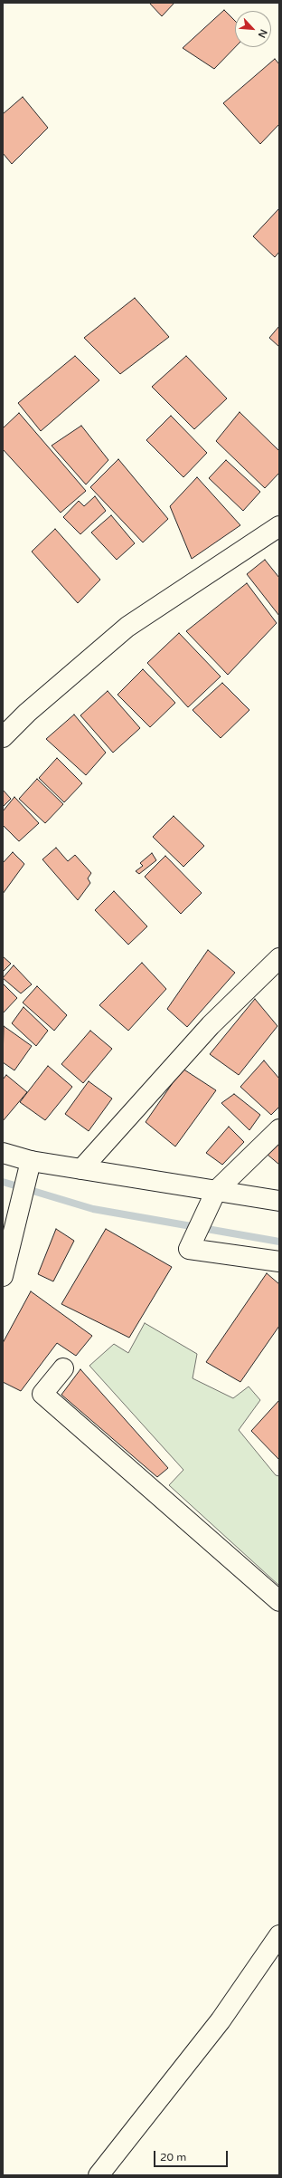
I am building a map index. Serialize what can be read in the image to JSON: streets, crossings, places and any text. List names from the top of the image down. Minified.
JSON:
{"scale_bar":"20 m","north":"bottom right"}
